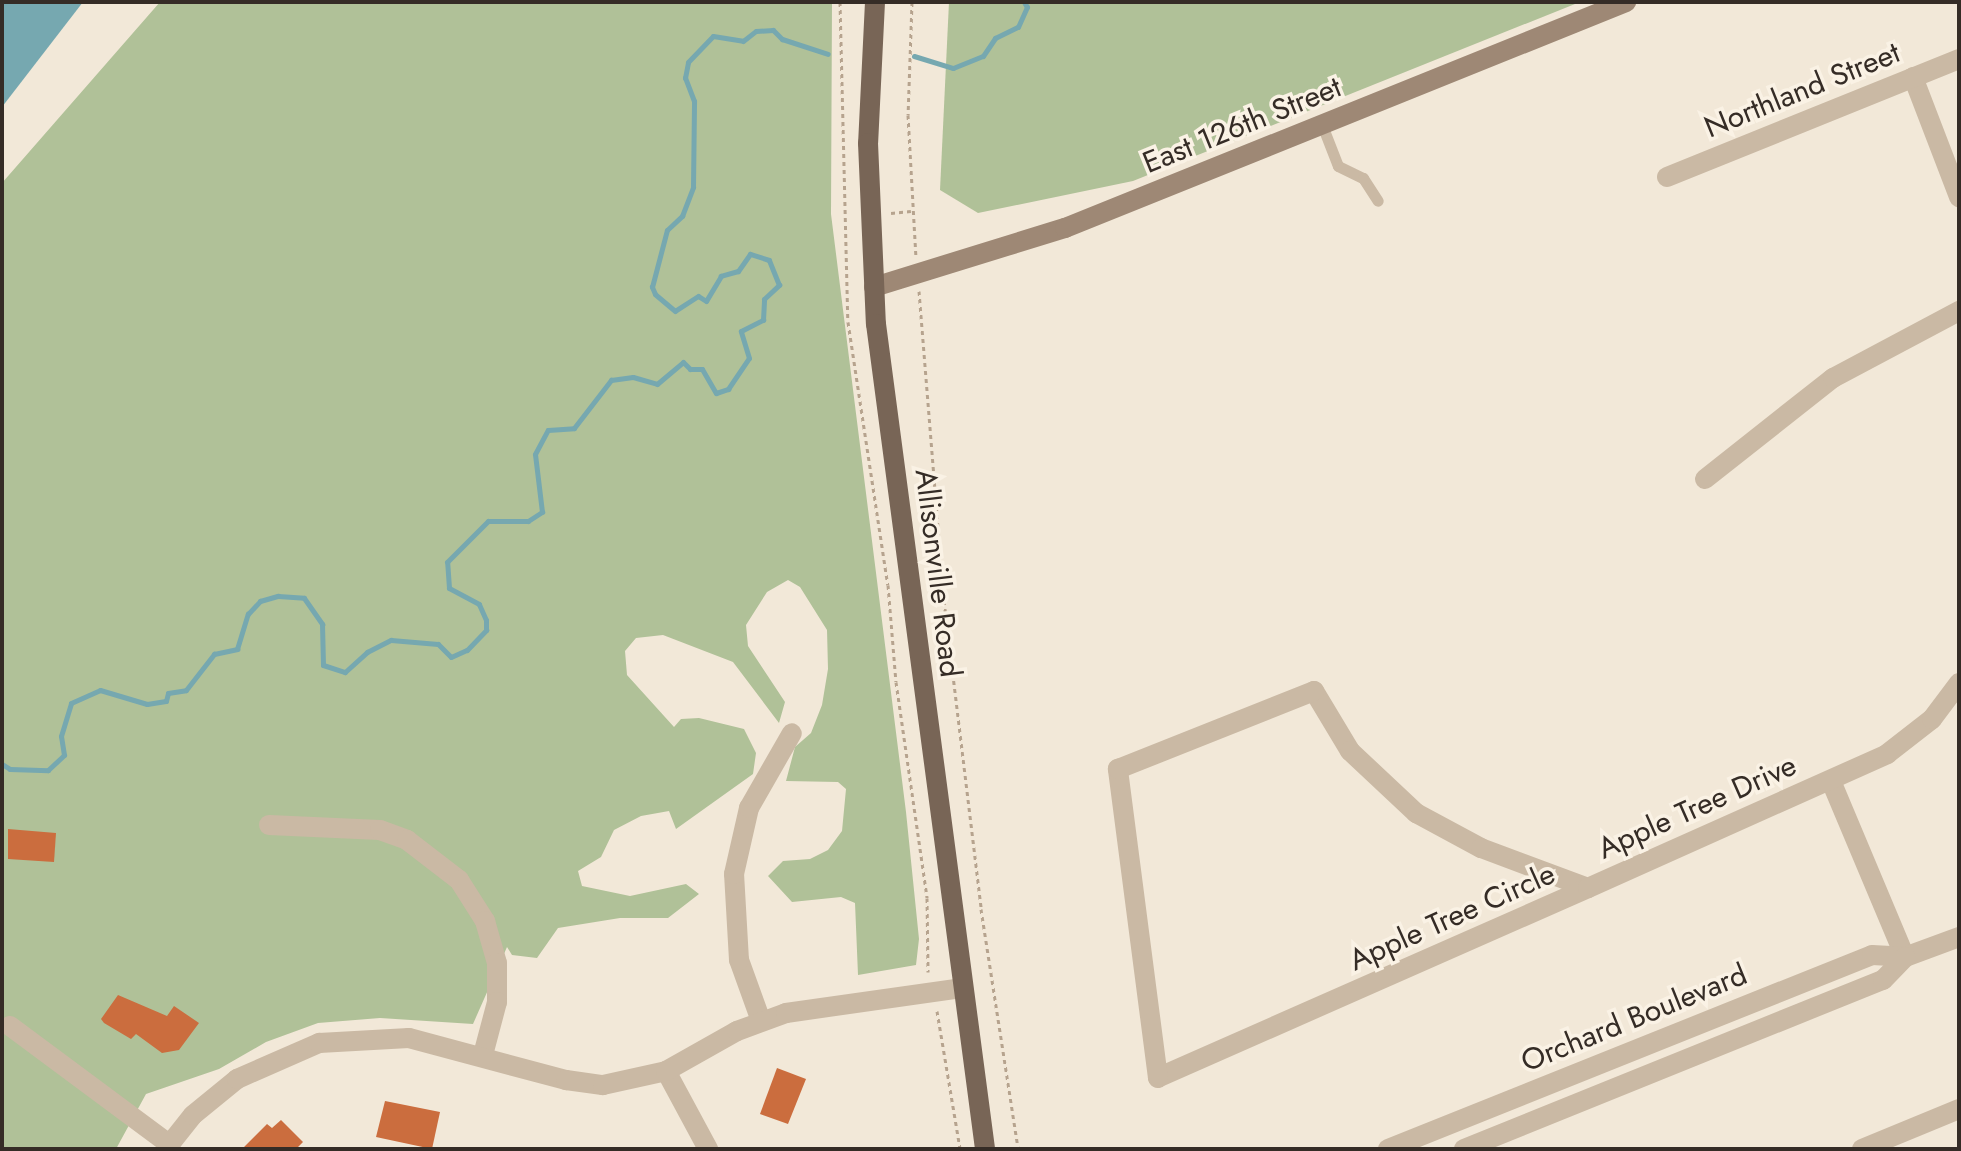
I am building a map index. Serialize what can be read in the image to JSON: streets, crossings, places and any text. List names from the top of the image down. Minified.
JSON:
{"streets":{"main road":["East 126th Street","Allisonville Road"],"street":["Northland Street","Apple Tree Drive","Apple Tree Circle","Orchard Boulevard"]},"crossings":[["East 126th Street","Allisonville Road"],["Apple Tree Drive","Apple Tree Circle"],["Apple Tree Drive","Orchard Boulevard"]]}
